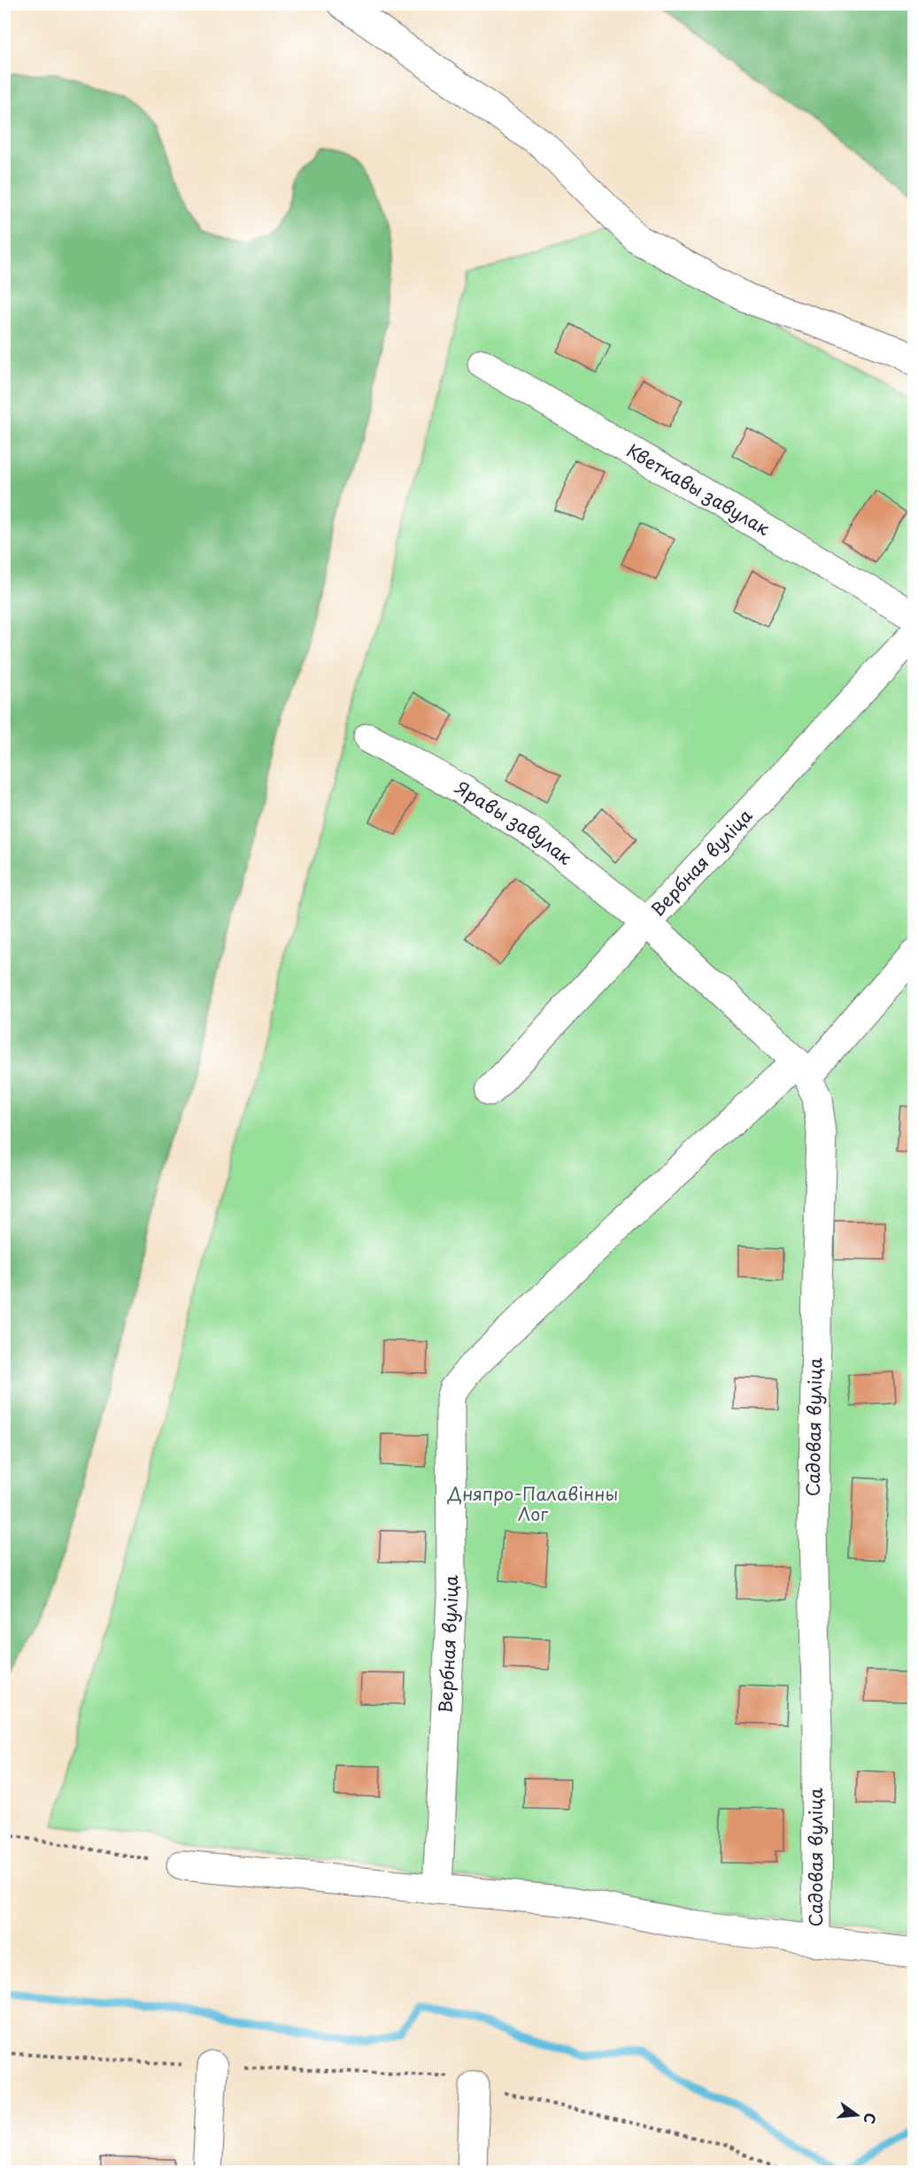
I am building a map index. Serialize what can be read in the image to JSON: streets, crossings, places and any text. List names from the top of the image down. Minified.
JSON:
{"streets":{"street":["Кветкавы завулак","Яравы завулак","Вербная вуліца","Садовая вуліца"]},"crossings":[["Яравы завулак","Вербная вуліца"],["Яравы завулак","Садовая вуліца"],["Вербная вуліца","Садовая вуліца"]],"parks":["Дняпро-Палавінны Лог"],"north":"right"}
